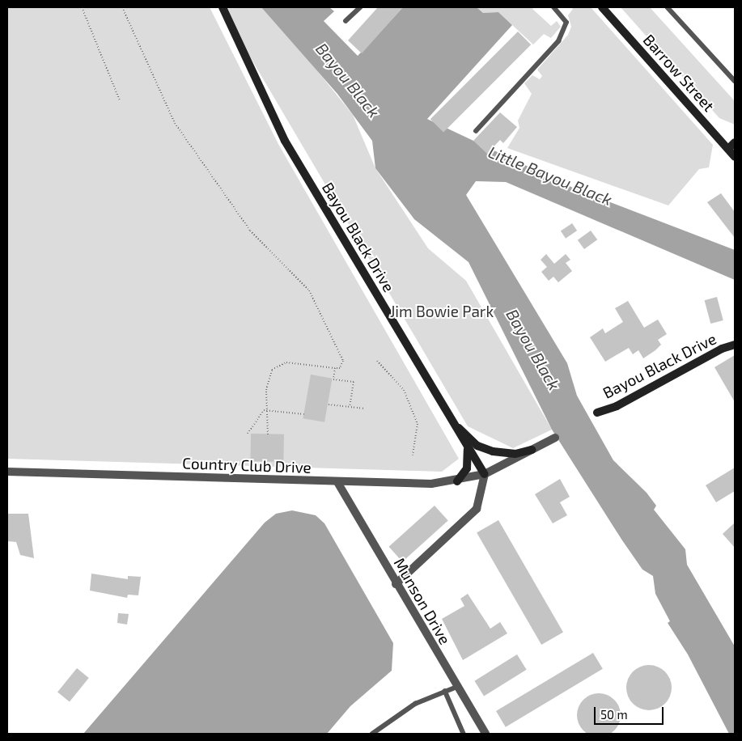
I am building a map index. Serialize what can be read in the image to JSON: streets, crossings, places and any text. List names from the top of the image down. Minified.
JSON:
{"streets":{"street":["Barrow Street","Bayou Black Drive","Country Club Drive","Munson Drive"]},"crossings":[["Bayou Black Drive","Country Club Drive"],["Country Club Drive","Munson Drive"]],"water":["Bayou Black","Little Bayou Black"],"parks":["Jim Bowie Park"],"scale_bar":"50 m"}
